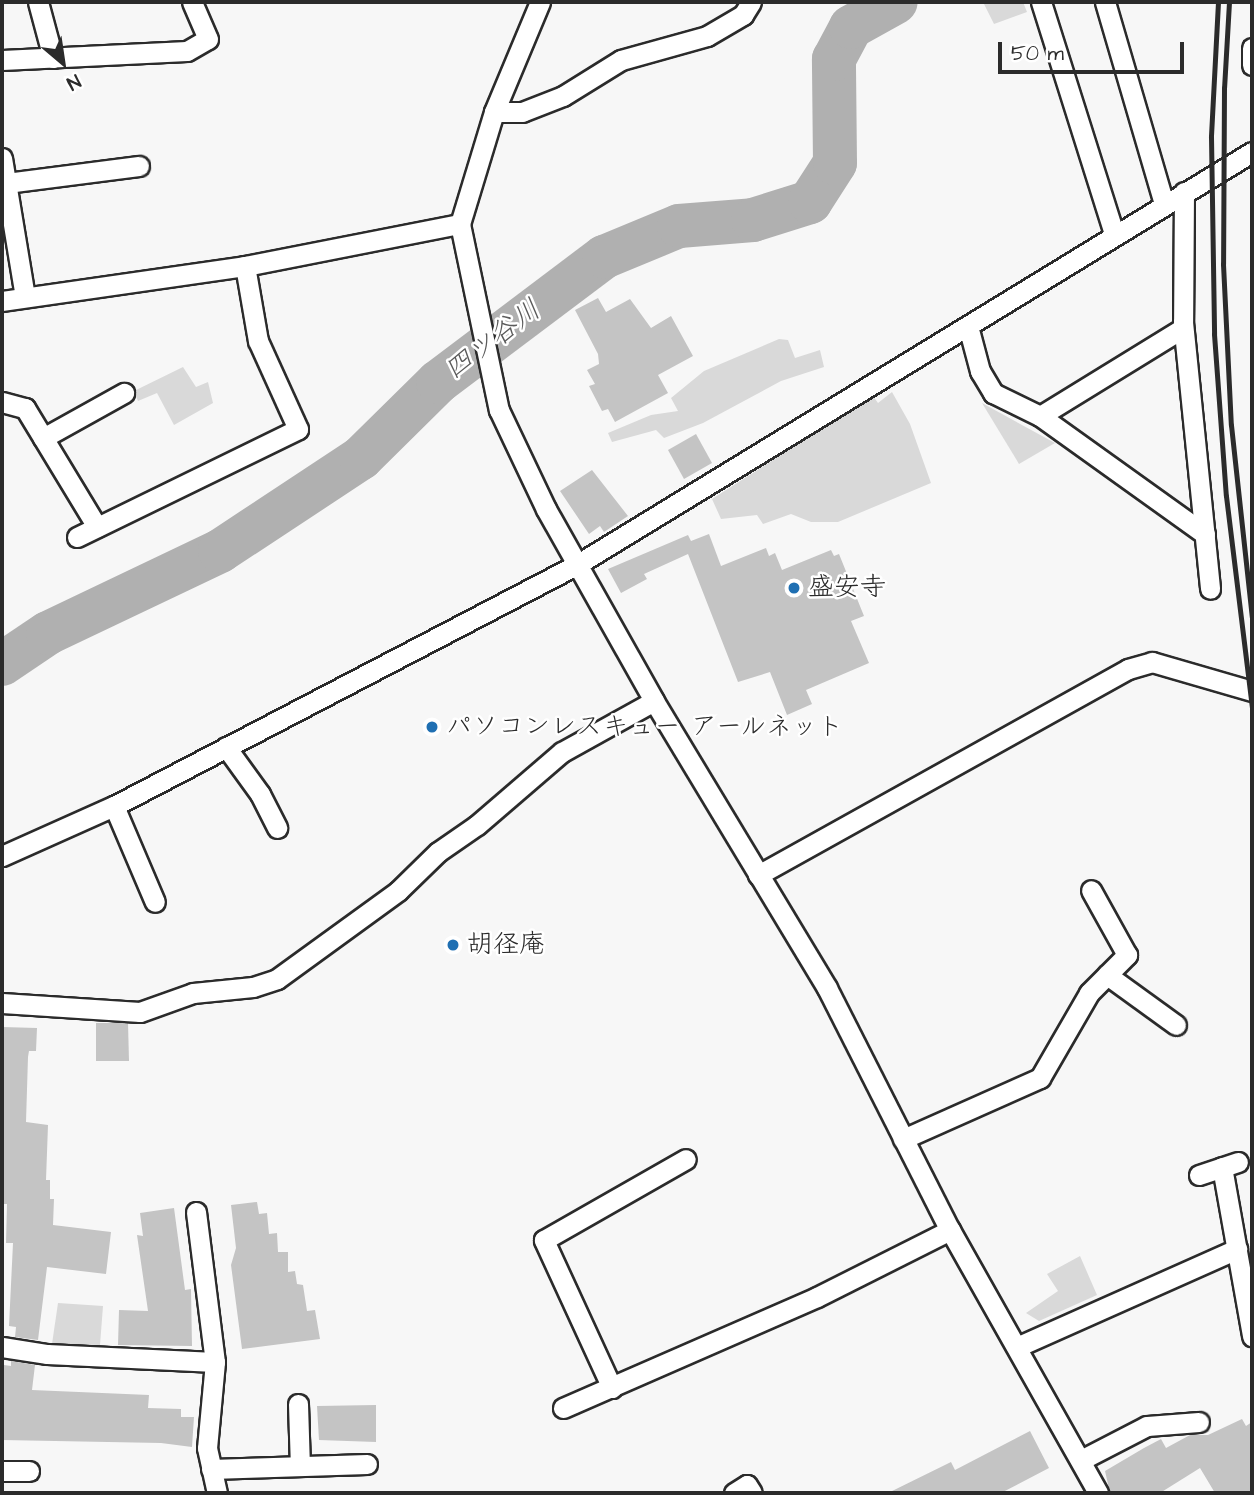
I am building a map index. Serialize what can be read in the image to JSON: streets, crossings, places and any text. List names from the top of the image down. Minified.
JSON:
{"water":["四ツ谷川"],"places":["盛安寺","パソコンレスキュー アールネット","胡径庵"],"scale_bar":"50 m","north":"bottom right"}
